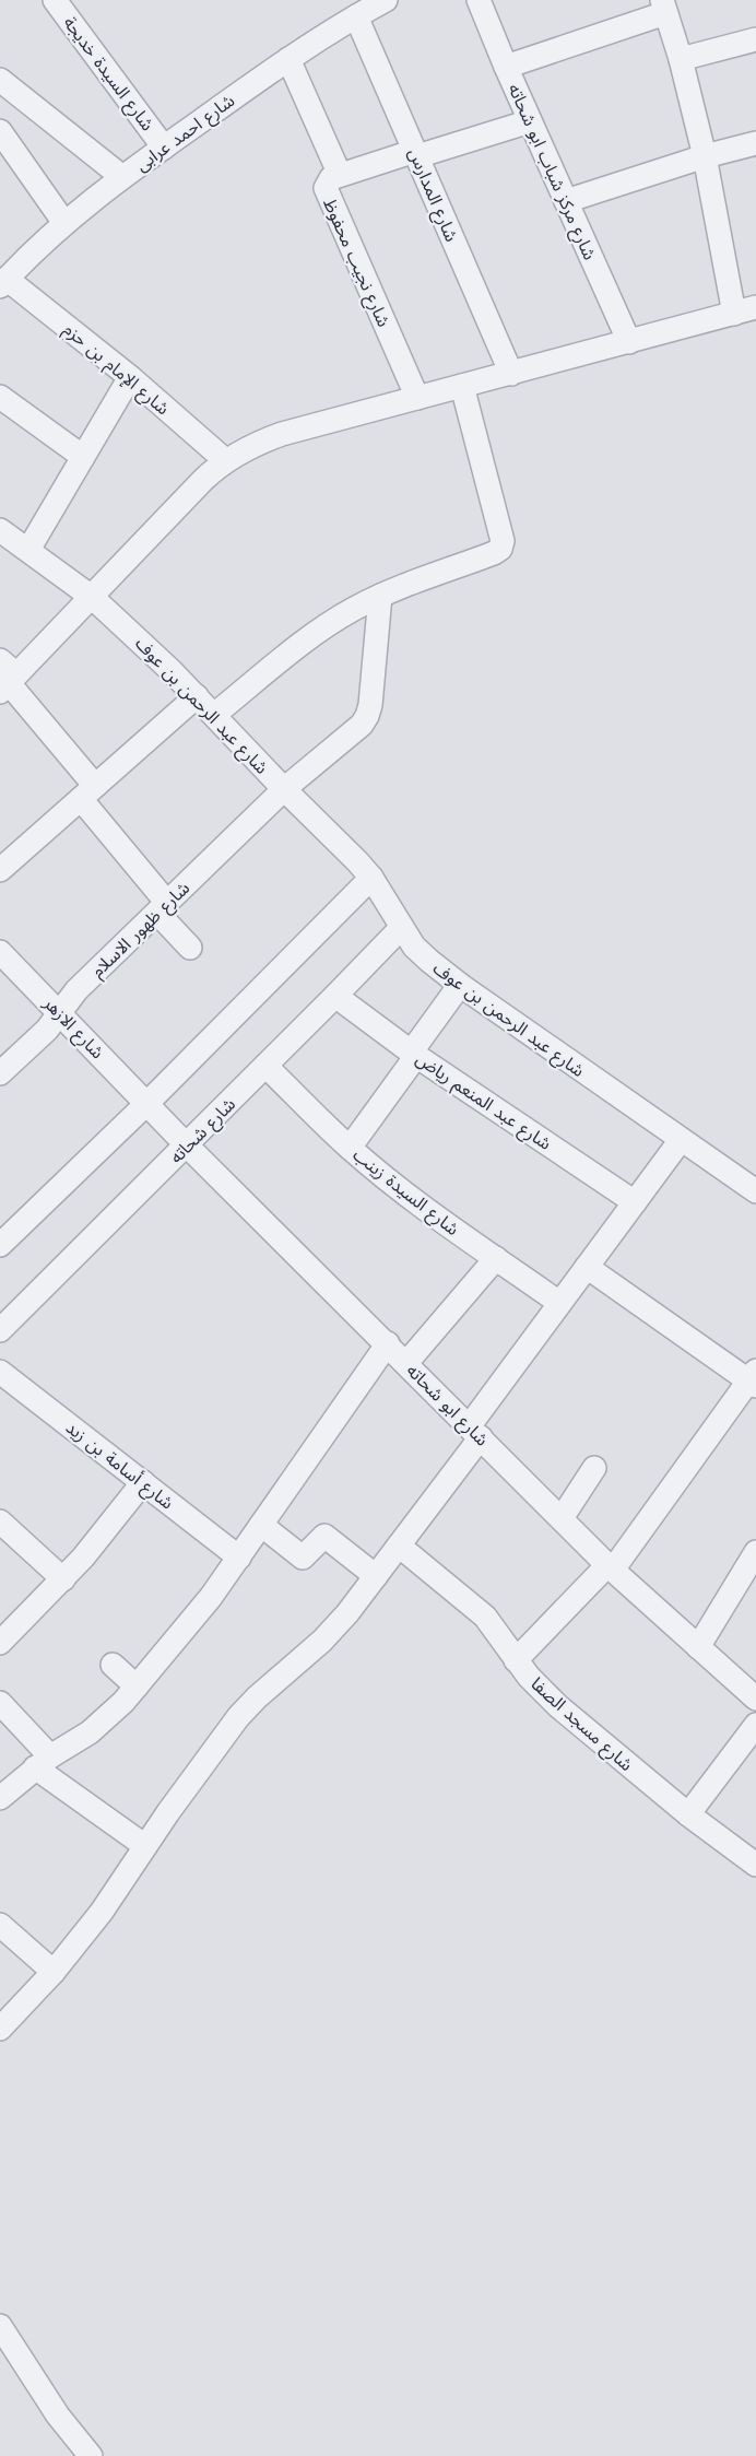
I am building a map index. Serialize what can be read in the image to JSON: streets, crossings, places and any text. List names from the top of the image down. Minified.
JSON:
{"streets":{"street":["شارع السيدة خديجة","شارع احمد عرابى","شارع مركز شباب ابو شحاته","شارع المدارس","شارع نجيب محفوظ","شارع الإمام بن حزم","شارع عبد الرحمن بن عوف","شارع ظهور الاسلام","شارع الازهر","شارع عبد المنعم رياض","شارع شحاته","شارع السيدة زينب","شارع ابو شحاته","شارع أسامة بن زيد","شارع مسجد الصفا"]},"crossings":[["شارع السيدة خديجة","شارع احمد عرابى"],["شارع احمد عرابى","شارع المدارس"],["شارع احمد عرابى","شارع الإمام بن حزم"],["شارع مركز شباب ابو شحاته","شارع نجيب محفوظ"],["شارع المدارس","شارع نجيب محفوظ"],["شارع عبد الرحمن بن عوف","شارع ظهور الاسلام"],["شارع عبد الرحمن بن عوف","شارع شحاته"],["شارع ظهور الاسلام","شارع الازهر"],["شارع الازهر","شارع ابو شحاته"],["شارع عبد المنعم رياض","شارع شحاته"],["شارع شحاته","شارع السيدة زينب"],["شارع شحاته","شارع ابو شحاته"]]}
